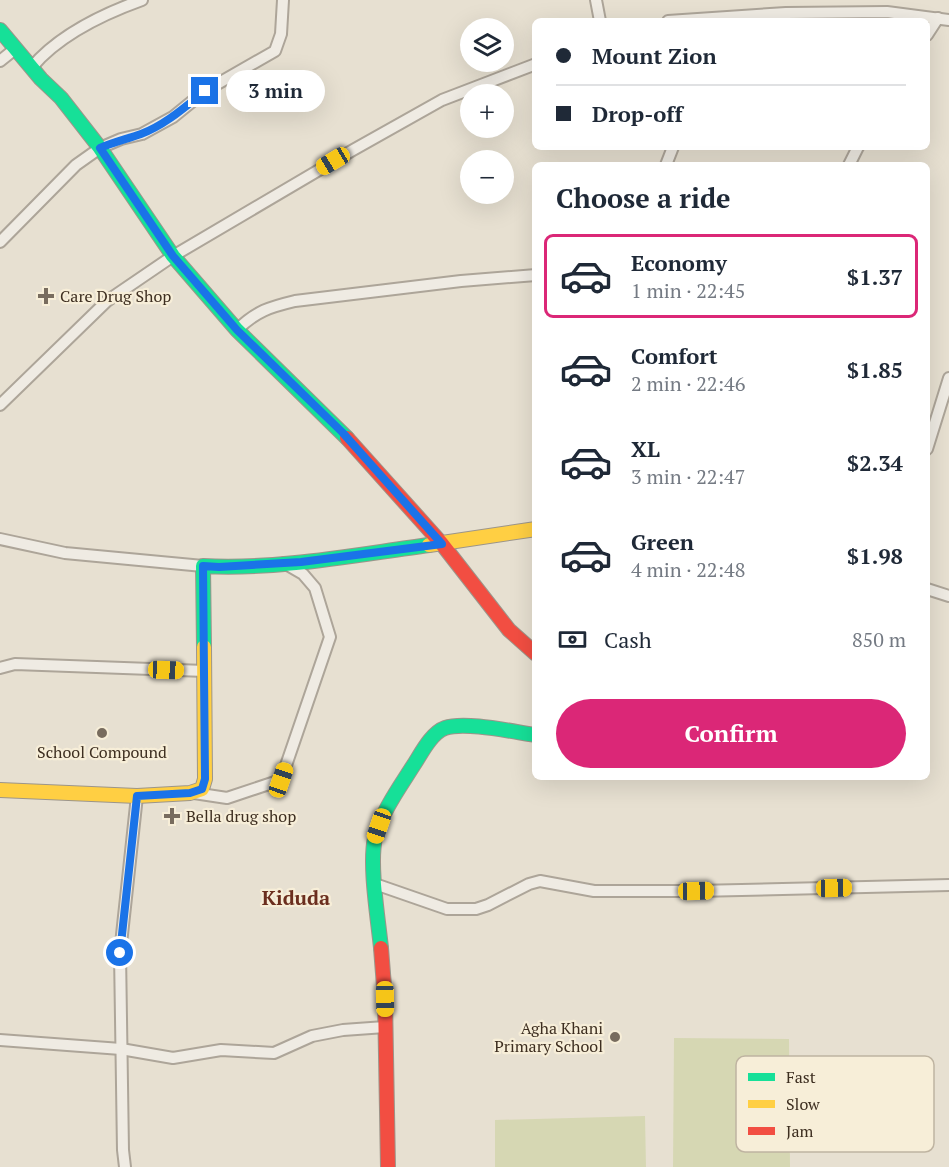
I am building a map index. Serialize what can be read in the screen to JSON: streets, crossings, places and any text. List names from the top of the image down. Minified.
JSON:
{"districts":["Kiduda"],"places":{"health":["Care Drug Shop","Bella drug shop"],"other":["School Compound","Agha Khani Primary School"]},"legend":["Fast","Slow","Jam"],"page":{"map_buttons":["+","−"],"banner":["Mount Zion","Drop-off"],"bubble":"3 min","heading":"Choose a ride","list":[{"name":"Economy","note":"1 min · 22:45","value":"$1.37"},{"name":"Comfort","note":"2 min · 22:46","value":"$1.85"},{"name":"XL","note":"3 min · 22:47","value":"$2.34"},{"name":"Green","note":"4 min · 22:48","value":"$1.98"}],"pay":["Cash","850 m"],"buttons":"Confirm"}}
